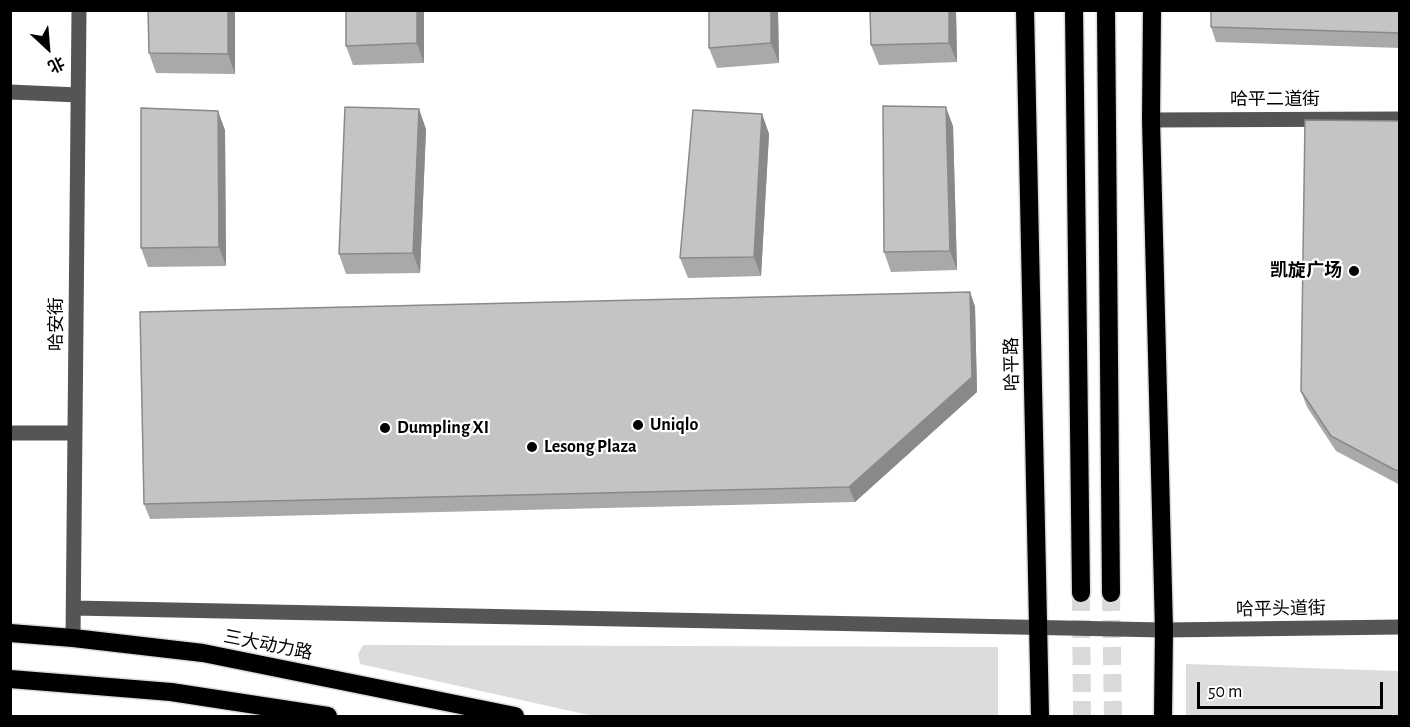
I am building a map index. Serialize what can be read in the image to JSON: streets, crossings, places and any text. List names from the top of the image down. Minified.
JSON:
{"streets":{"highway":["哈平路","三大动力路"],"street":["哈平二道街","哈安街","哈平头道街"]},"crossings":[["哈安街","哈平头道街"],["哈安街","三大动力路"],["哈平路","哈平头道街"]],"places":["凯旋广场","Uniqlo","Dumpling XI","Lesong Plaza"],"scale_bar":"50 m","north":"bottom right"}
